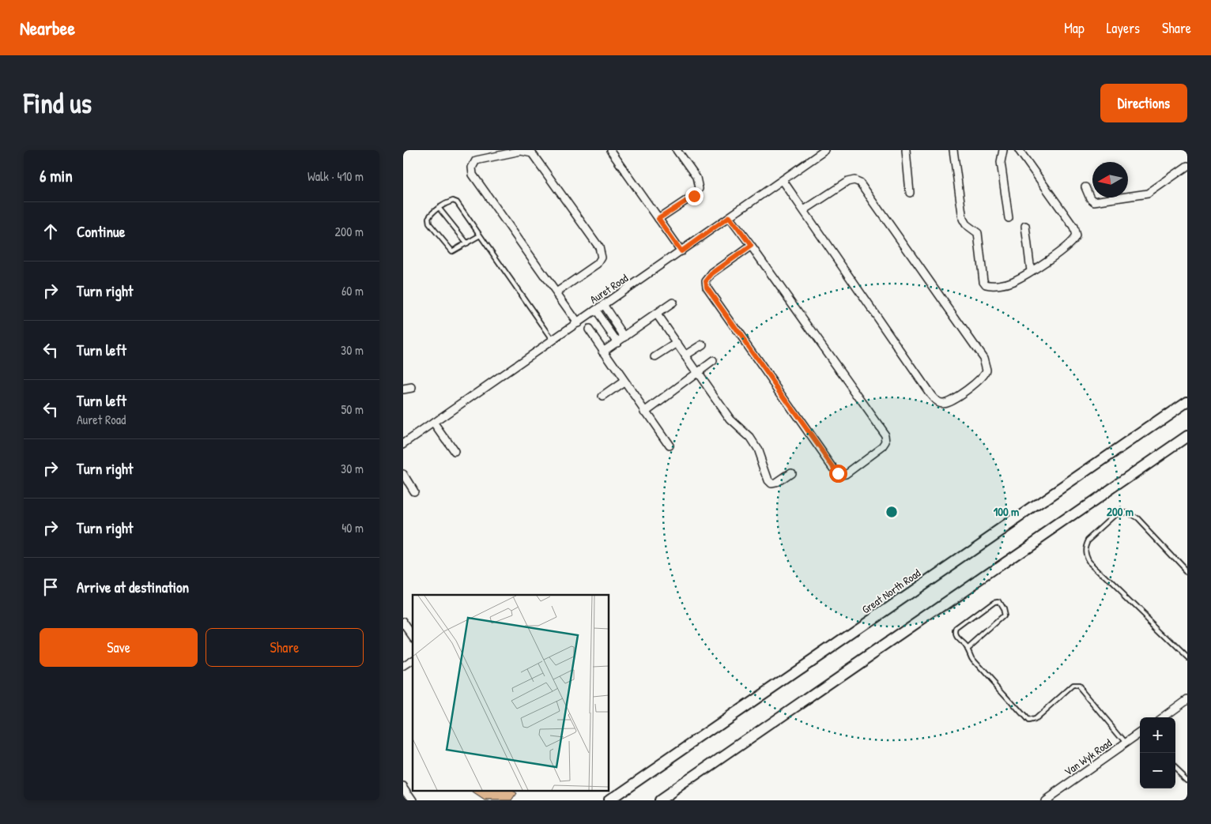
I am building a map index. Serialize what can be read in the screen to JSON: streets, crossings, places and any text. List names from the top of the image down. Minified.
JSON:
{"streets":{"main road":["Great North Road"],"street":["Auret Road","Van Wyk Road"]},"north":"left","page":{"header":"Nearbee","nav":["Map","Layers","Share"],"buttons":["Directions",["Save","Share"]],"title":"Find us","heading":["6 min","Walk · 410 m"],"list":[["Continue","200 m"],["Turn right","60 m"],["Turn left","30 m"],["Turn left","Auret Road","50 m"],["Turn right","30 m"],["Turn right","40 m"],"Arrive at destination"],"map_buttons":["+","−"]},"rings":["100 m","200 m"]}
